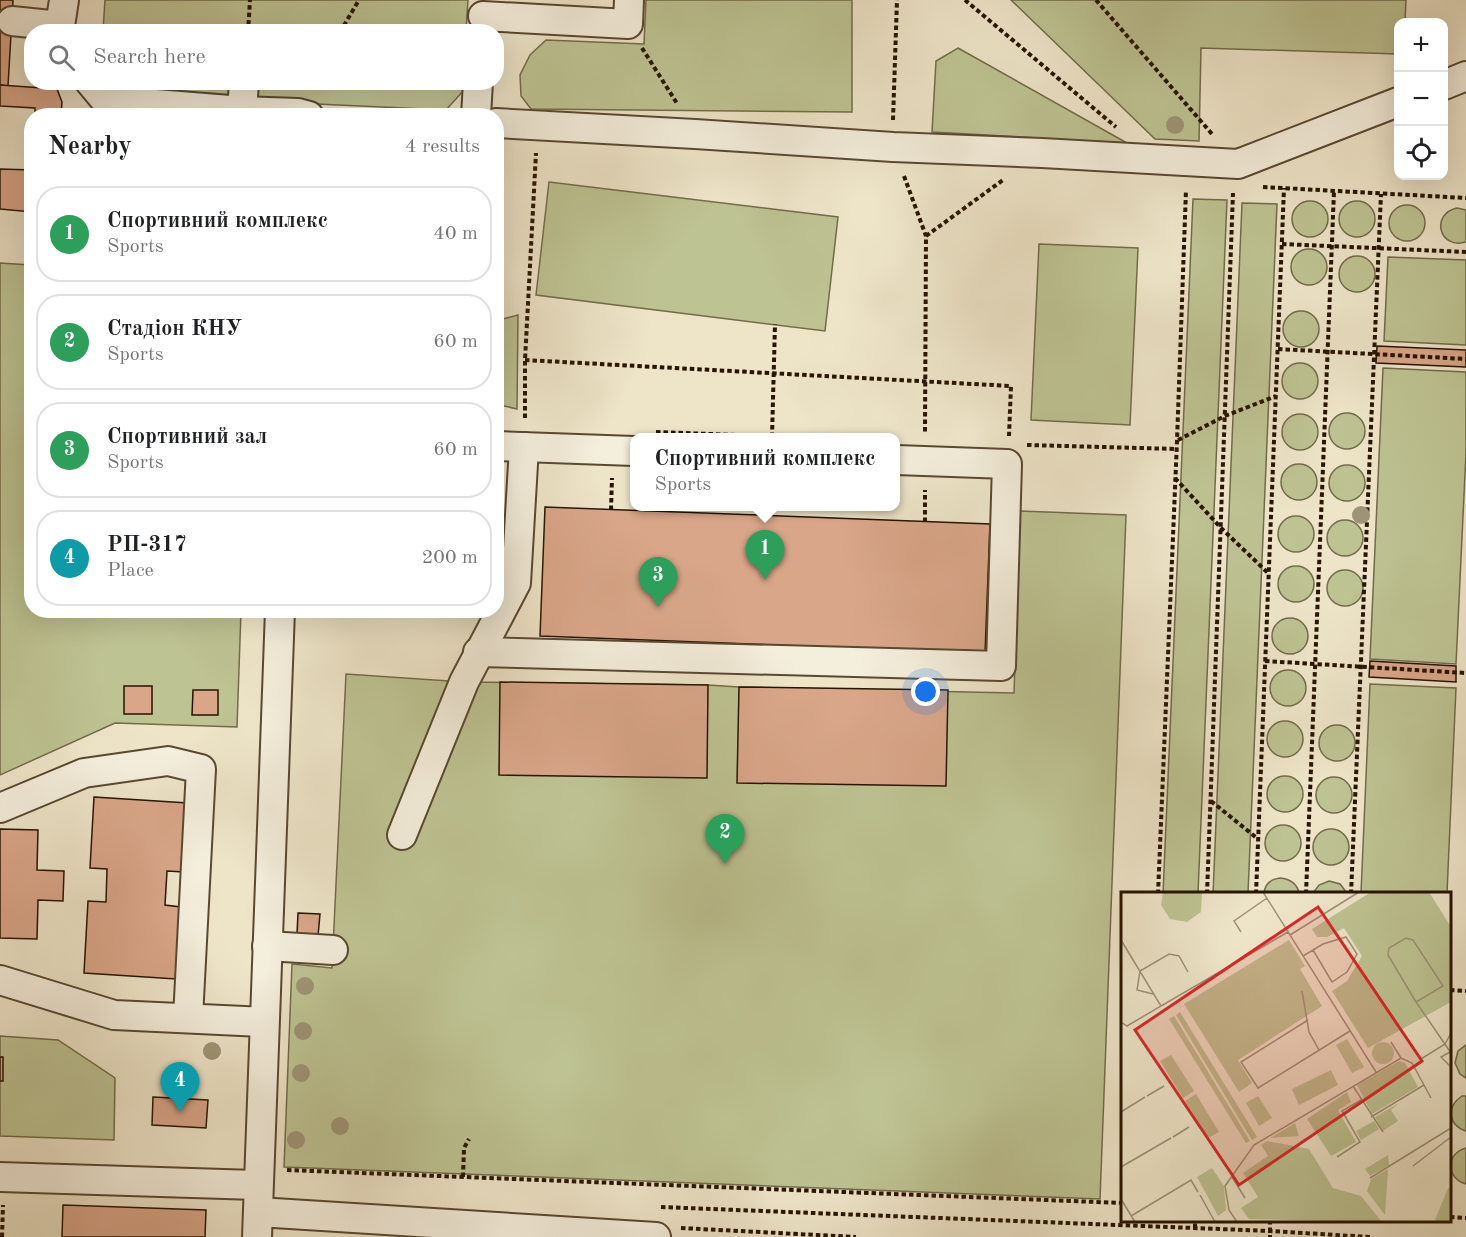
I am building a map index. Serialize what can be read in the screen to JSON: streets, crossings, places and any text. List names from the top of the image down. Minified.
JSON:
{"page":{"map_buttons":["+","−"],"search":"Search here","heading":["Nearby","4 results"],"list":[{"mark":"1","name":"Спортивний комплекс","note":"Sports","value":"40 m"},{"mark":"2","name":"Стадіон КНУ","note":"Sports","value":"60 m"},{"mark":"3","name":"Спортивний зал","note":"Sports","value":"60 m"},{"mark":"4","name":"РП-317","note":"Place","value":"200 m"}],"popup":["Спортивний комплекс","Sports"],"pins":["1","3","2","4"]}}
